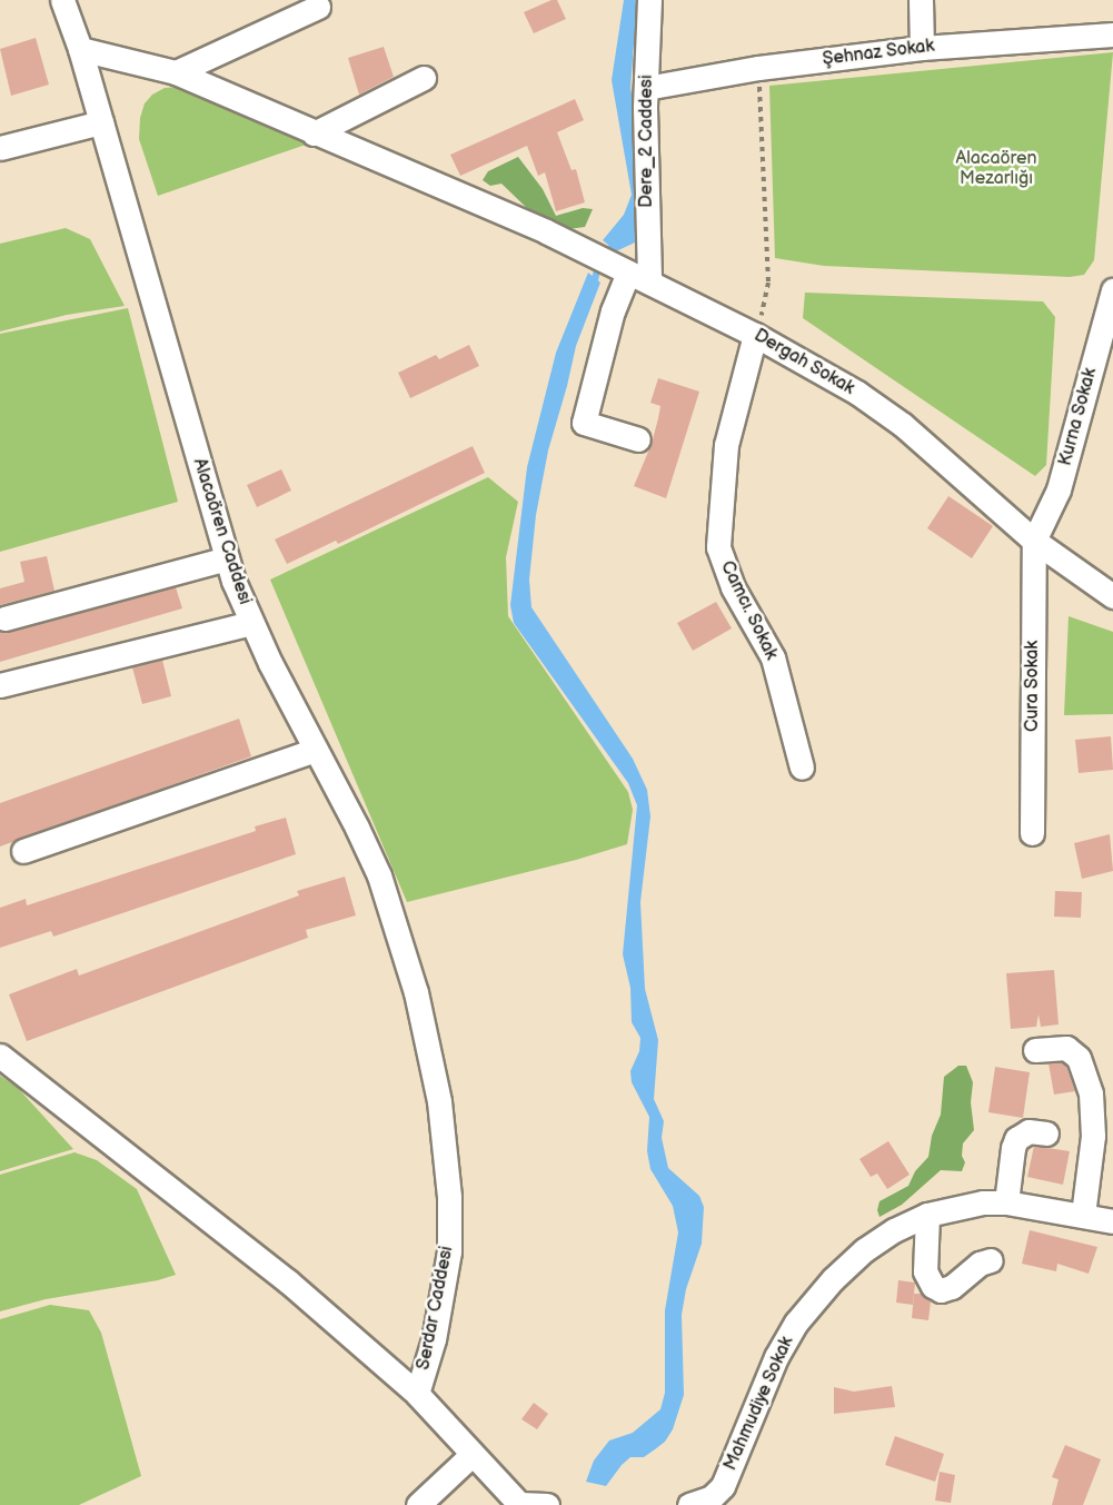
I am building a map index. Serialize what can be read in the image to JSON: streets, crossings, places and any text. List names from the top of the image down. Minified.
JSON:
{"streets":{"street":["Şehnaz Sokak","Dere_2 Caddesi","Dergah Sokak","Kurna Sokak","Alacaören Caddesi","Camcı. Sokak","Cura Sokak","Serdar Caddesi","Mahmudiye Sokak"]},"crossings":[["Şehnaz Sokak","Dere_2 Caddesi"],["Dere_2 Caddesi","Dergah Sokak"],["Dergah Sokak","Kurna Sokak"],["Dergah Sokak","Camcı. Sokak"],["Dergah Sokak","Cura Sokak"],["Kurna Sokak","Cura Sokak"],["Alacaören Caddesi","Serdar Caddesi"]],"parks":["Alacaören Mezarlığı"]}
